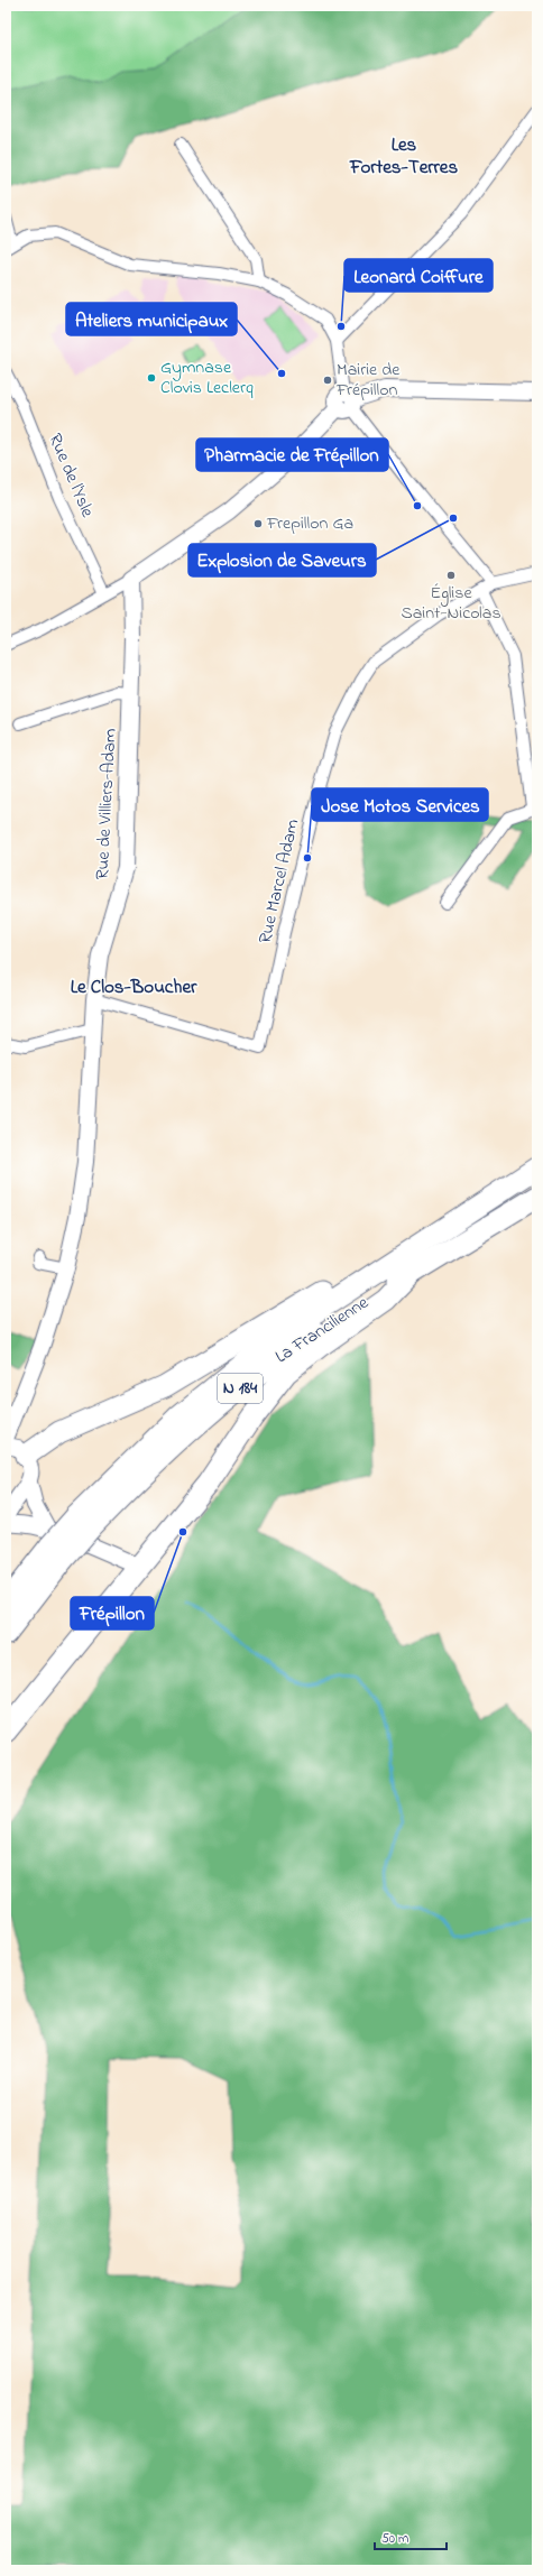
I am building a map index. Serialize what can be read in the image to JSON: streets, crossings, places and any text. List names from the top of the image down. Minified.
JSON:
{"streets":{"highway":["La Francilienne","N 184"],"street":["Rue de l'Ysle","Rue de Villiers-Adam","Rue Marcel Adam"]},"crossings":[["Rue de Villiers-Adam","Rue Marcel Adam"]],"districts":["Les Fortes-Terres","Le Clos-Boucher"],"places":["Leonard Coiffure","Ateliers municipaux","Gymnase Clovis Leclerq","Mairie de Frépillon","Pharmacie de Frépillon","Explosion de Saveurs","Frepillon Ga","Église Saint-Nicolas","Jose Motos Services","Frépillon"],"scale_bar":"50 m"}
